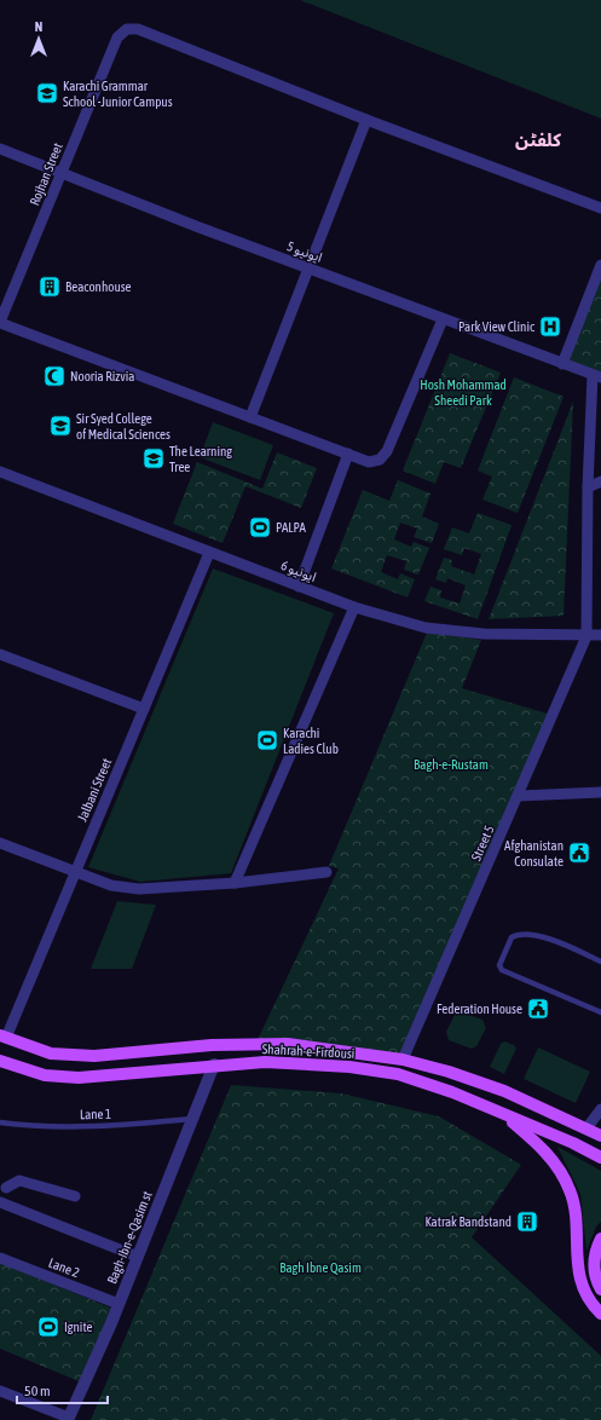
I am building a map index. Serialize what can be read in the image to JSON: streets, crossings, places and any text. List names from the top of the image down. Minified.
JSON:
{"streets":{"main road":["Shahrah-e-Firdousi"],"street":["Rojhan Street","ایونیو 5","ایونیو 6","Jalbani Street","Street 5","Bagh-Ibn-e-Qasim st","Lane 2"],"lane":["Lane 1"]},"crossings":[["Rojhan Street","ایونیو 5"],["ایونیو 6","Jalbani Street"],["ایونیو 6","Street 5"],["Jalbani Street","Shahrah-e-Firdousi"],["Street 5","Shahrah-e-Firdousi"],["Shahrah-e-Firdousi","Bagh-Ibn-e-Qasim st"],["Lane 1","Bagh-Ibn-e-Qasim st"],["Bagh-Ibn-e-Qasim st","Lane 2"]],"districts":["کلفٹن"],"parks":["Hosh Mohammad Sheedi Park","Bagh-e-Rustam","Bagh Ibne Qasim"],"places":{"school or university":["Karachi Grammar School -Junior Campus","Sir Syed College of Medical Sciences","The Learning Tree"],"building":["Beaconhouse","Katrak Bandstand"],"hospital":["Park View Clinic"],"mosque":["Nooria Rizvia"],"sports":["PALPA","Karachi Ladies Club","Ignite"],"public building":["Afghanistan Consulate","Federation House"]},"scale_bar":"50 m","north":"top"}
